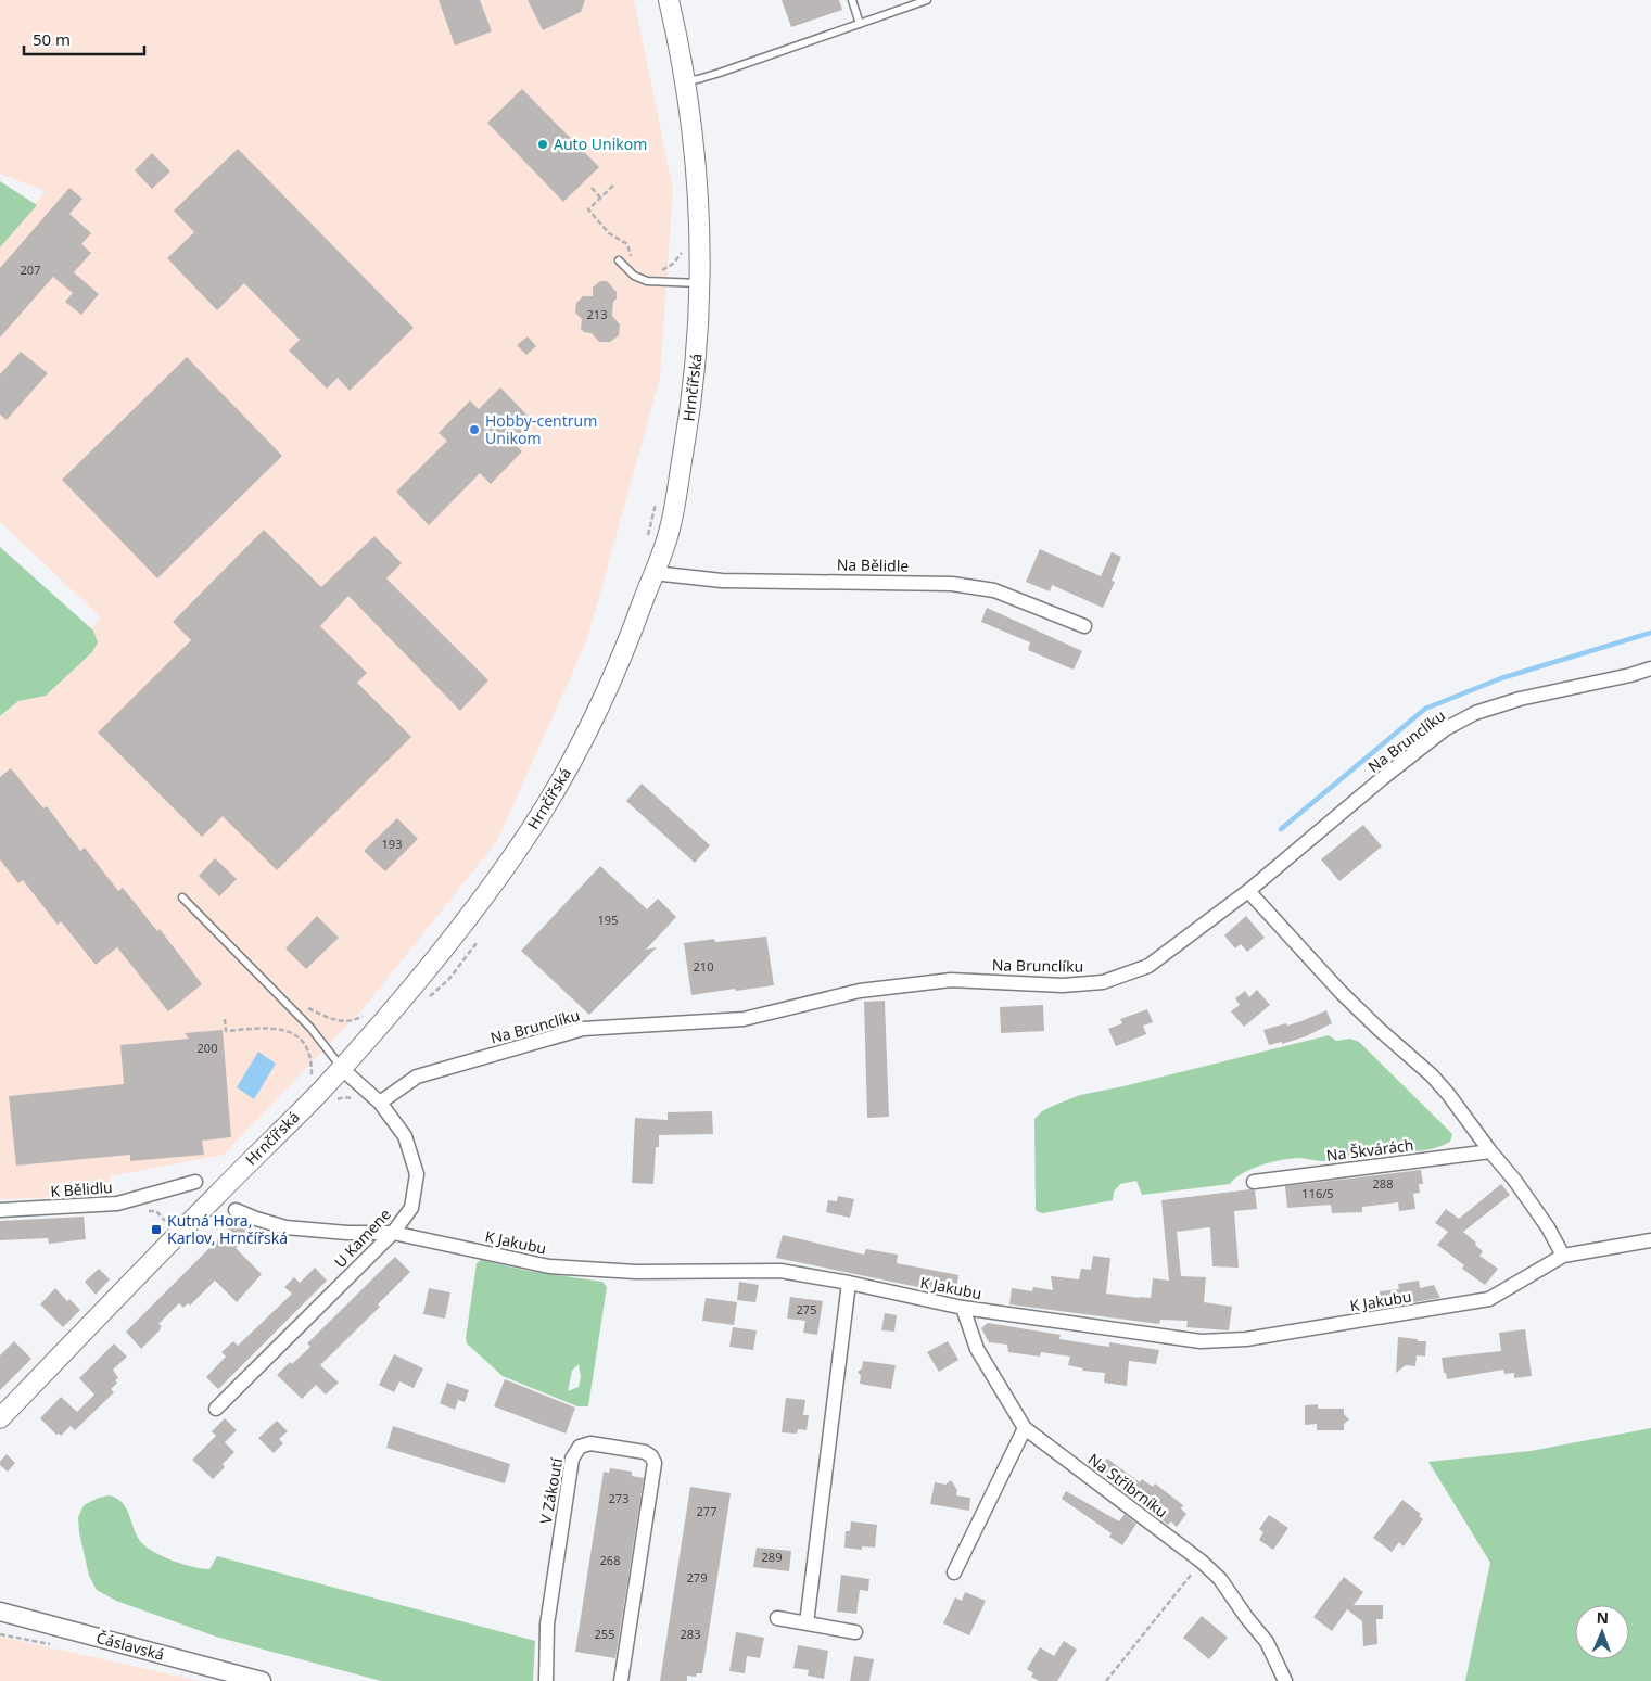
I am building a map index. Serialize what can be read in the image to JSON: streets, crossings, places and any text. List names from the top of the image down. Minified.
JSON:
{"streets":{"main road":["Hrnčířská"],"street":["Na Bělidle","Na Brunclíku","Na Škvárách","K Bělidlu","U Kamene","K Jakubu","Na Stříbrníku","V Zákoutí","Čáslavská"]},"crossings":[["Hrnčířská","Na Bělidle"],["Hrnčířská","U Kamene"],["Na Brunclíku","U Kamene"],["U Kamene","K Jakubu"],["K Jakubu","Na Stříbrníku"]],"places":{"other":["Auto Unikom","Hobby-centrum Unikom"],"transit":["Kutná Hora, Karlov, Hrnčířská"]},"house_numbers":["207","213","193","195","210","200","288","116/5","275","273","277","289","268","279","255","283"],"scale_bar":"50 m","north":"top"}
